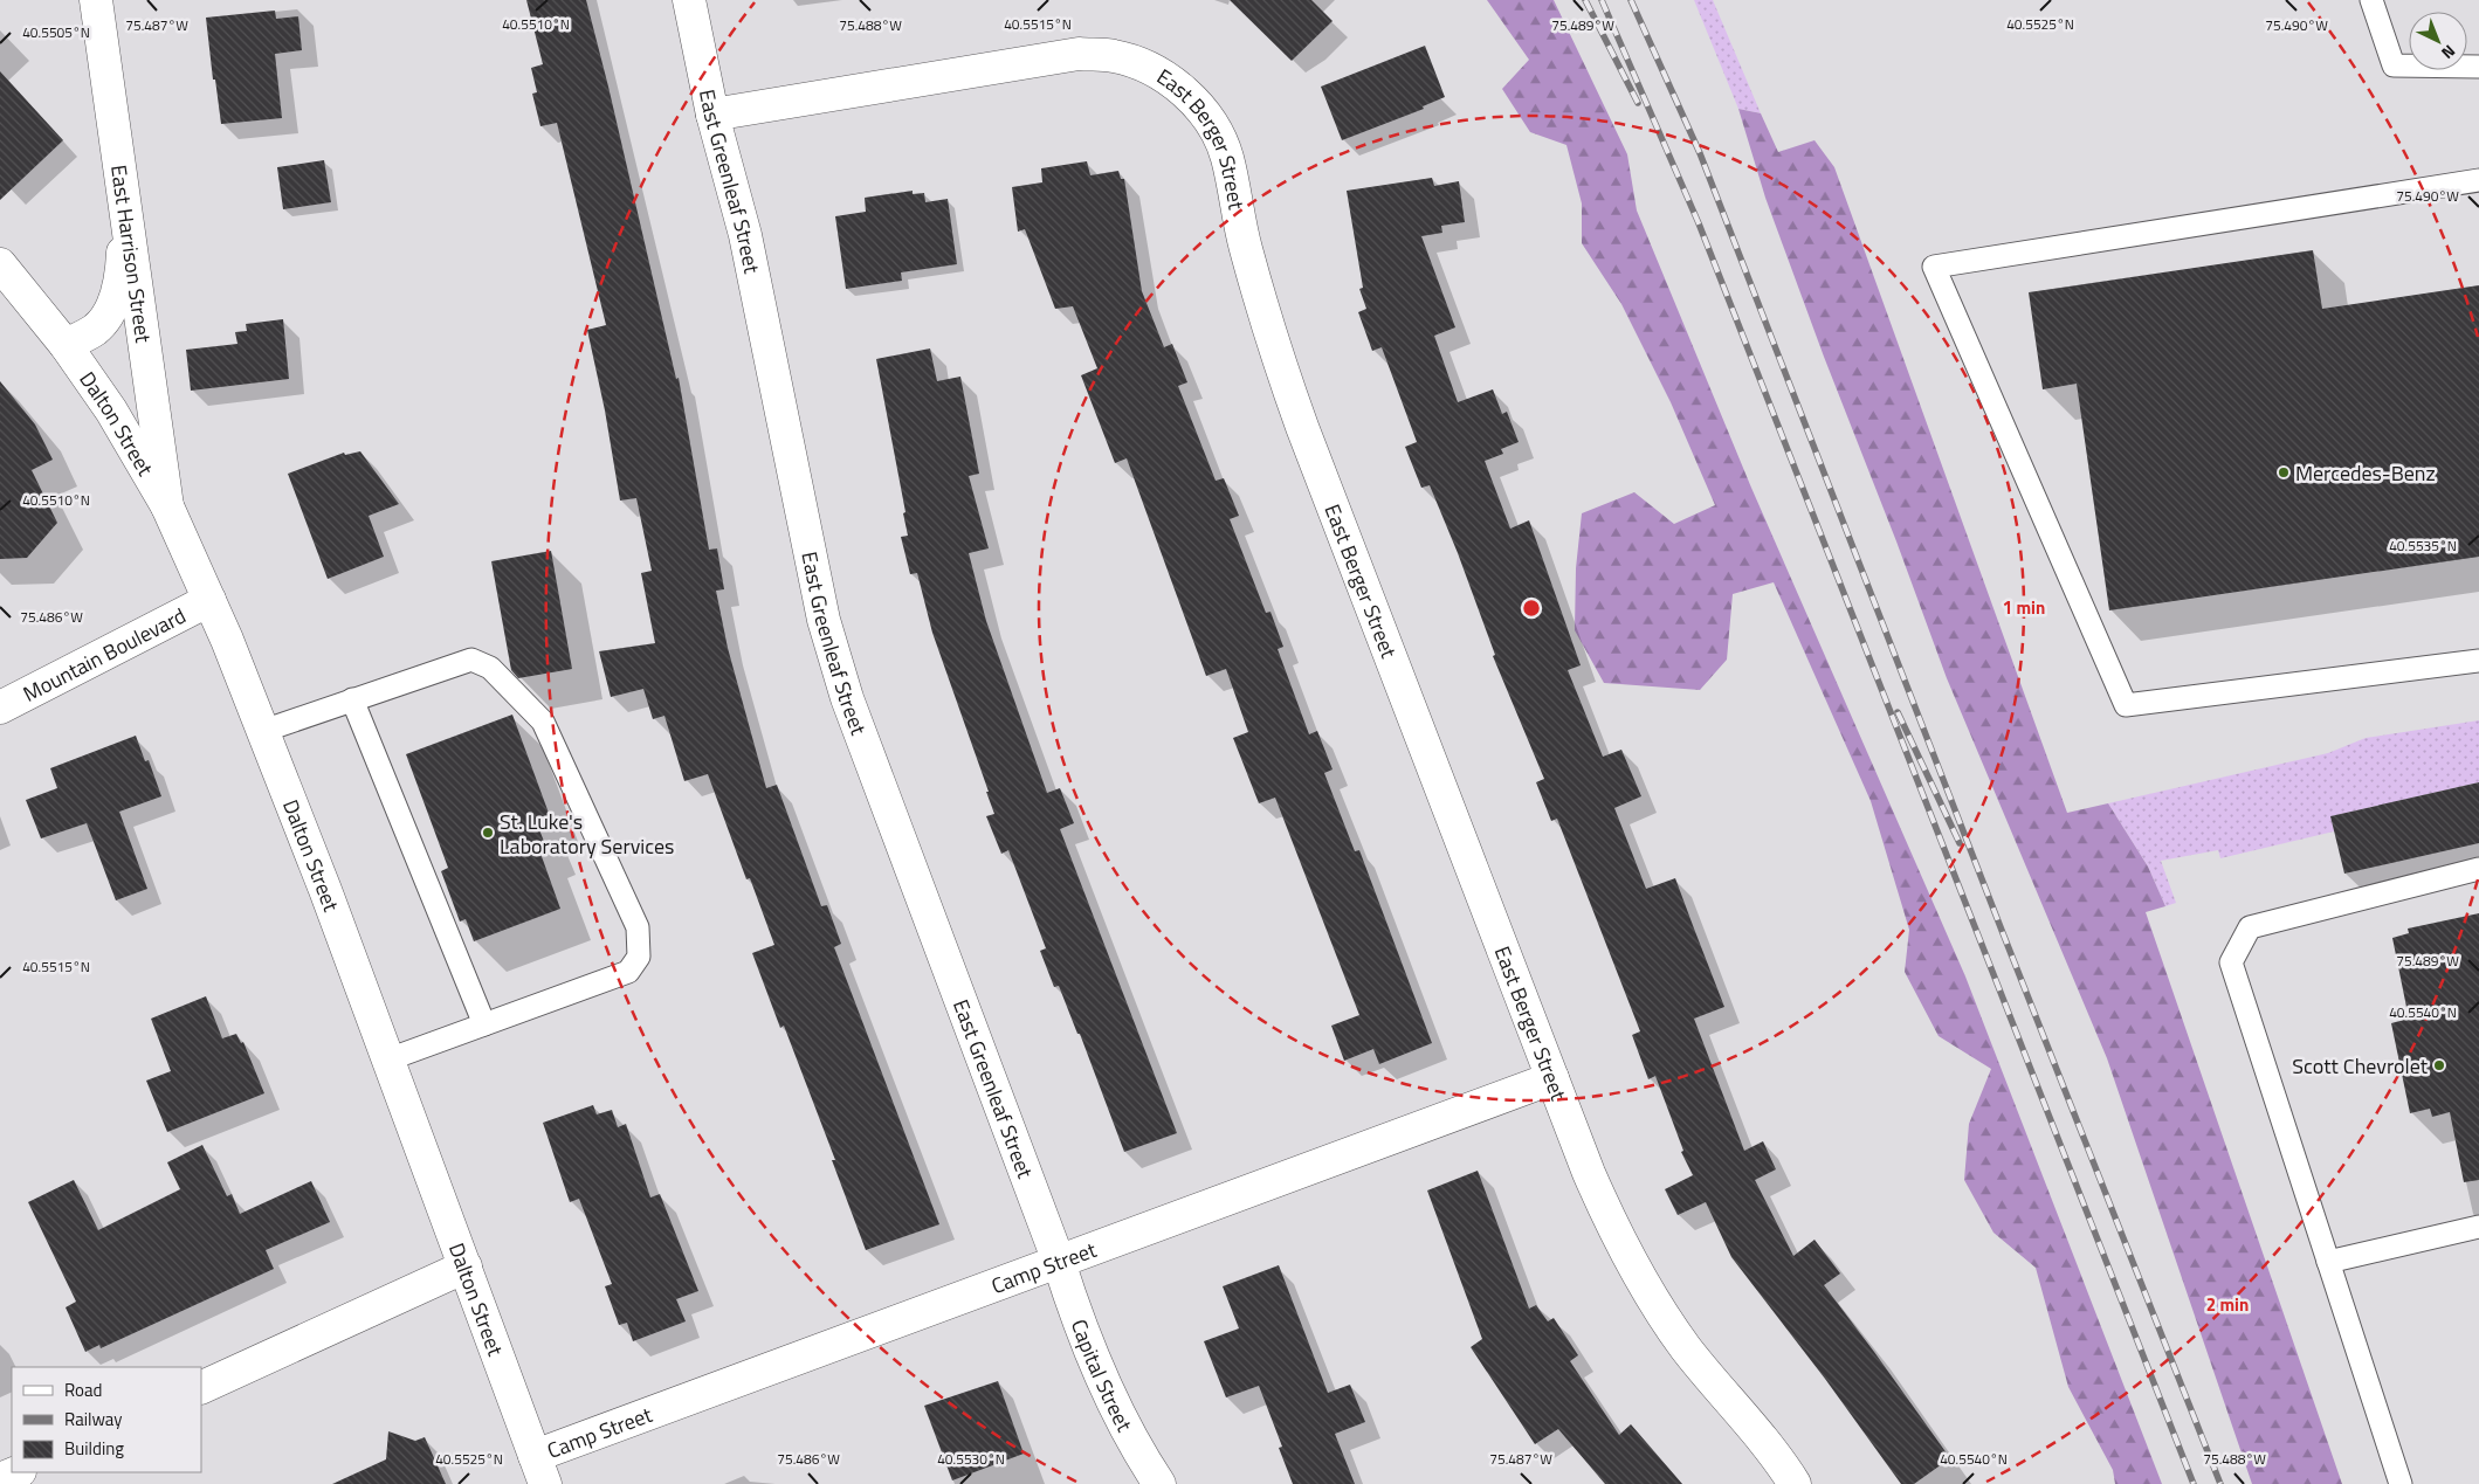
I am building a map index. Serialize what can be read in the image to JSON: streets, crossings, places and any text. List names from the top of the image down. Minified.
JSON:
{"streets":{"street":["East Berger Street","East Greenleaf Street","East Harrison Street","Dalton Street","Mountain Boulevard","Camp Street","Capital Street"]},"crossings":[["East Berger Street","East Greenleaf Street"],["East Berger Street","Camp Street"],["East Greenleaf Street","Camp Street"],["East Greenleaf Street","Capital Street"],["East Harrison Street","Dalton Street"],["Dalton Street","Mountain Boulevard"],["Dalton Street","Camp Street"],["Camp Street","Capital Street"]],"places":["Mercedes-Benz","St. Luke's Laboratory Services","Scott Chevrolet"],"legend":["Road","Railway","Building"],"north":"bottom right","coordinates":["40.5510°N","40.5515°N","40.5525°N","75.487°W","75.488°W","75.489°W","75.490°W","40.5505°N","40.5535°N","75.486°W","40.5540°N","40.5530°N"],"rings":["1 min","2 min"]}
